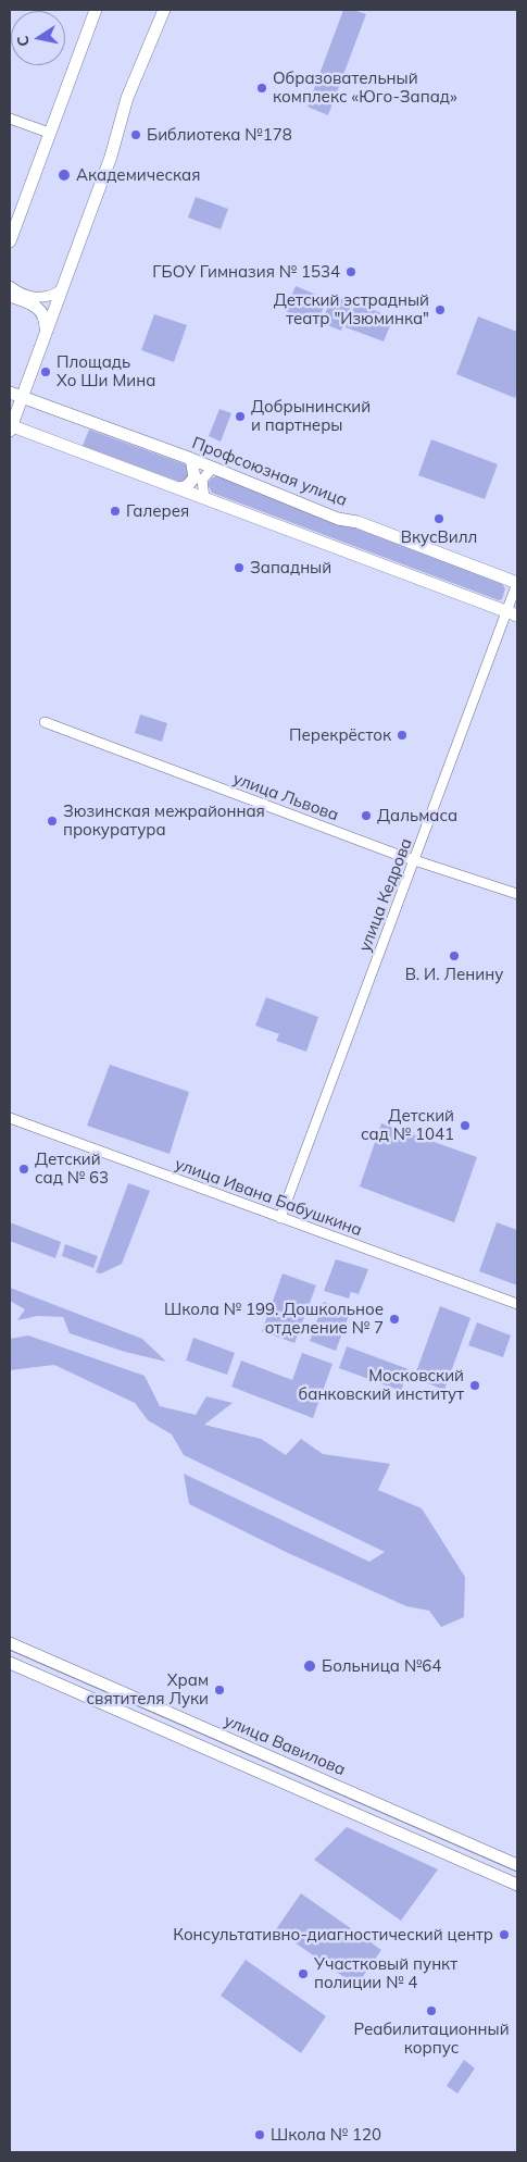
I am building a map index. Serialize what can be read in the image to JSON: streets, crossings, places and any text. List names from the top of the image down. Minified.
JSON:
{"streets":{"main road":["Профсоюзная улица","улица Вавилова"],"street":["улица Львова","улица Кедрова","улица Ивана Бабушкина"]},"crossings":[["Профсоюзная улица","улица Кедрова"],["улица Львова","улица Кедрова"],["улица Кедрова","улица Ивана Бабушкина"]],"places":["Образовательный комплекс «Юго-Запад»","Библиотека №178","Академическая","ГБОУ Гимназия № 1534","Детский эстрадный театр \"Изюминка\"","Площадь Хо Ши Мина","Добрынинский и партнеры","Галерея","ВкусВилл","Западный","Перекрёсток","Дальмаса","Зюзинская межрайонная прокуратура","В. И. Ленину","Детский сад № 1041","Детский сад № 63","Школа № 199. Дошкольное отделение № 7","Московский банковский институт","Больница №64","Храм святителя Луки","Консультативно-диагностический центр","Участковый пункт полиции № 4","Реабилитационный корпус","Школа № 120"],"north":"left"}
